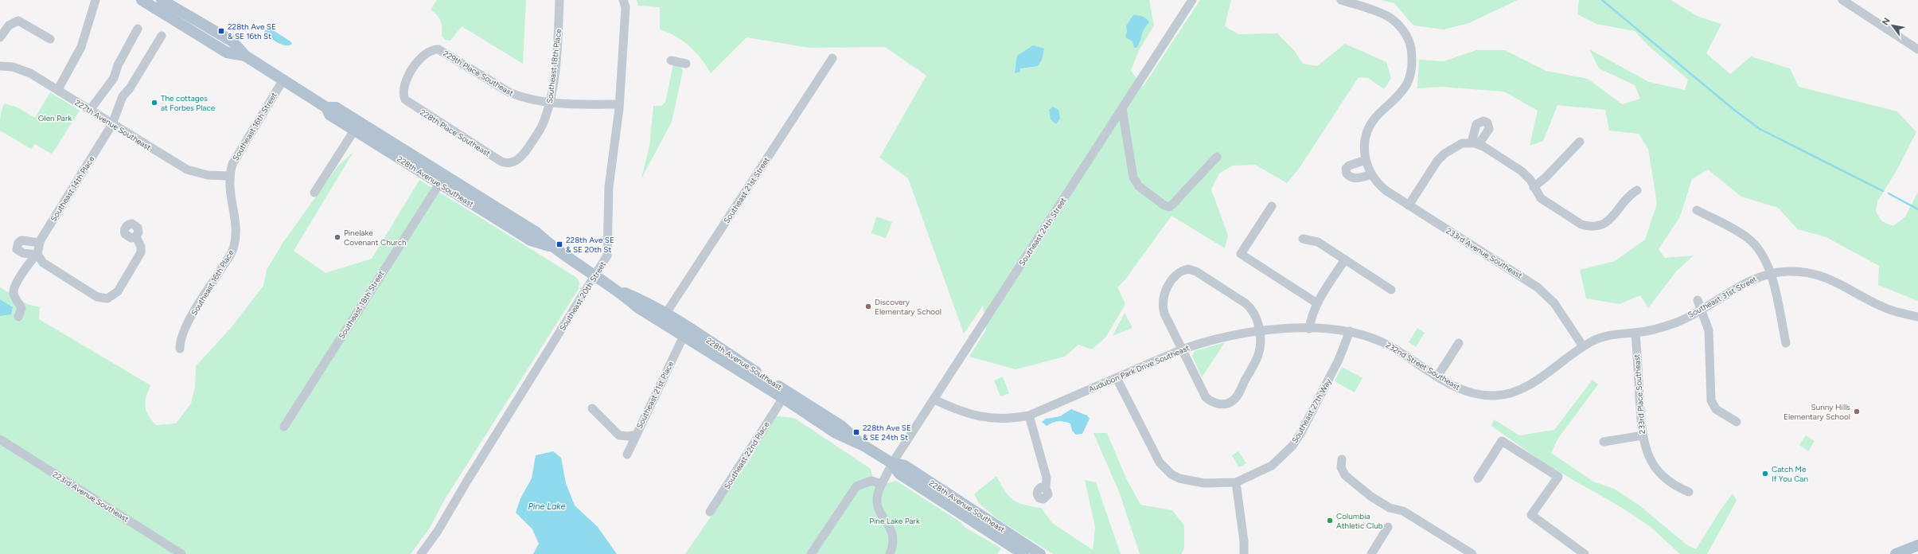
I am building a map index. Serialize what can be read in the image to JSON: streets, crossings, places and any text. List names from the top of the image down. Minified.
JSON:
{"streets":{"main road":["228th Avenue Southeast"],"street":["Southeast 18th Place","229th Place Southeast","227th Avenue Southeast","Southeast 16th Street","228th Place Southeast","Southeast 14th Place","Southeast 21st Street","Southeast 24th Street","233rd Avenue Southeast","Southeast 16th Place","Southeast 20th Street","Southeast 31st Street","Southeast 18th Street","232nd Street Southeast","Audubon Park Drive Southeast","233rd Place Southeast","Southeast 21st Place","Southeast 27th Way","Southeast 22nd Place","223rd Avenue Southeast"]},"crossings":[["Southeast 18th Place","229th Place Southeast"],["Southeast 18th Place","228th Place Southeast"],["229th Place Southeast","228th Place Southeast"],["229th Place Southeast","Southeast 20th Street"],["227th Avenue Southeast","Southeast 16th Street"],["227th Avenue Southeast","Southeast 14th Place"],["227th Avenue Southeast","Southeast 16th Place"],["Southeast 16th Street","228th Avenue Southeast"],["Southeast 16th Street","Southeast 16th Place"],["228th Avenue Southeast","Southeast 21st Street"],["228th Avenue Southeast","Southeast 24th Street"],["228th Avenue Southeast","Southeast 20th Street"],["228th Avenue Southeast","Southeast 18th Street"],["228th Avenue Southeast","Southeast 21st Place"],["228th Avenue Southeast","Southeast 22nd Place"],["Southeast 24th Street","Audubon Park Drive Southeast"],["233rd Avenue Southeast","Southeast 31st Street"],["Southeast 31st Street","232nd Street Southeast"],["Southeast 31st Street","233rd Place Southeast"],["232nd Street Southeast","Audubon Park Drive Southeast"],["232nd Street Southeast","Southeast 27th Way"],["Audubon Park Drive Southeast","Southeast 27th Way"]],"water":["Pine Lake"],"parks":["Glen Park","Pine Lake Park"],"places":{"transit":["228th Ave SE & SE 16th St","228th Ave SE & SE 20th St","228th Ave SE & SE 24th St"],"other":["The cottages at Forbes Place","Pinelake Covenant Church","Discovery Elementary School","Sunny Hills Elementary School","Catch Me If You Can","Columbia Athletic Club"]},"north":"top left"}
